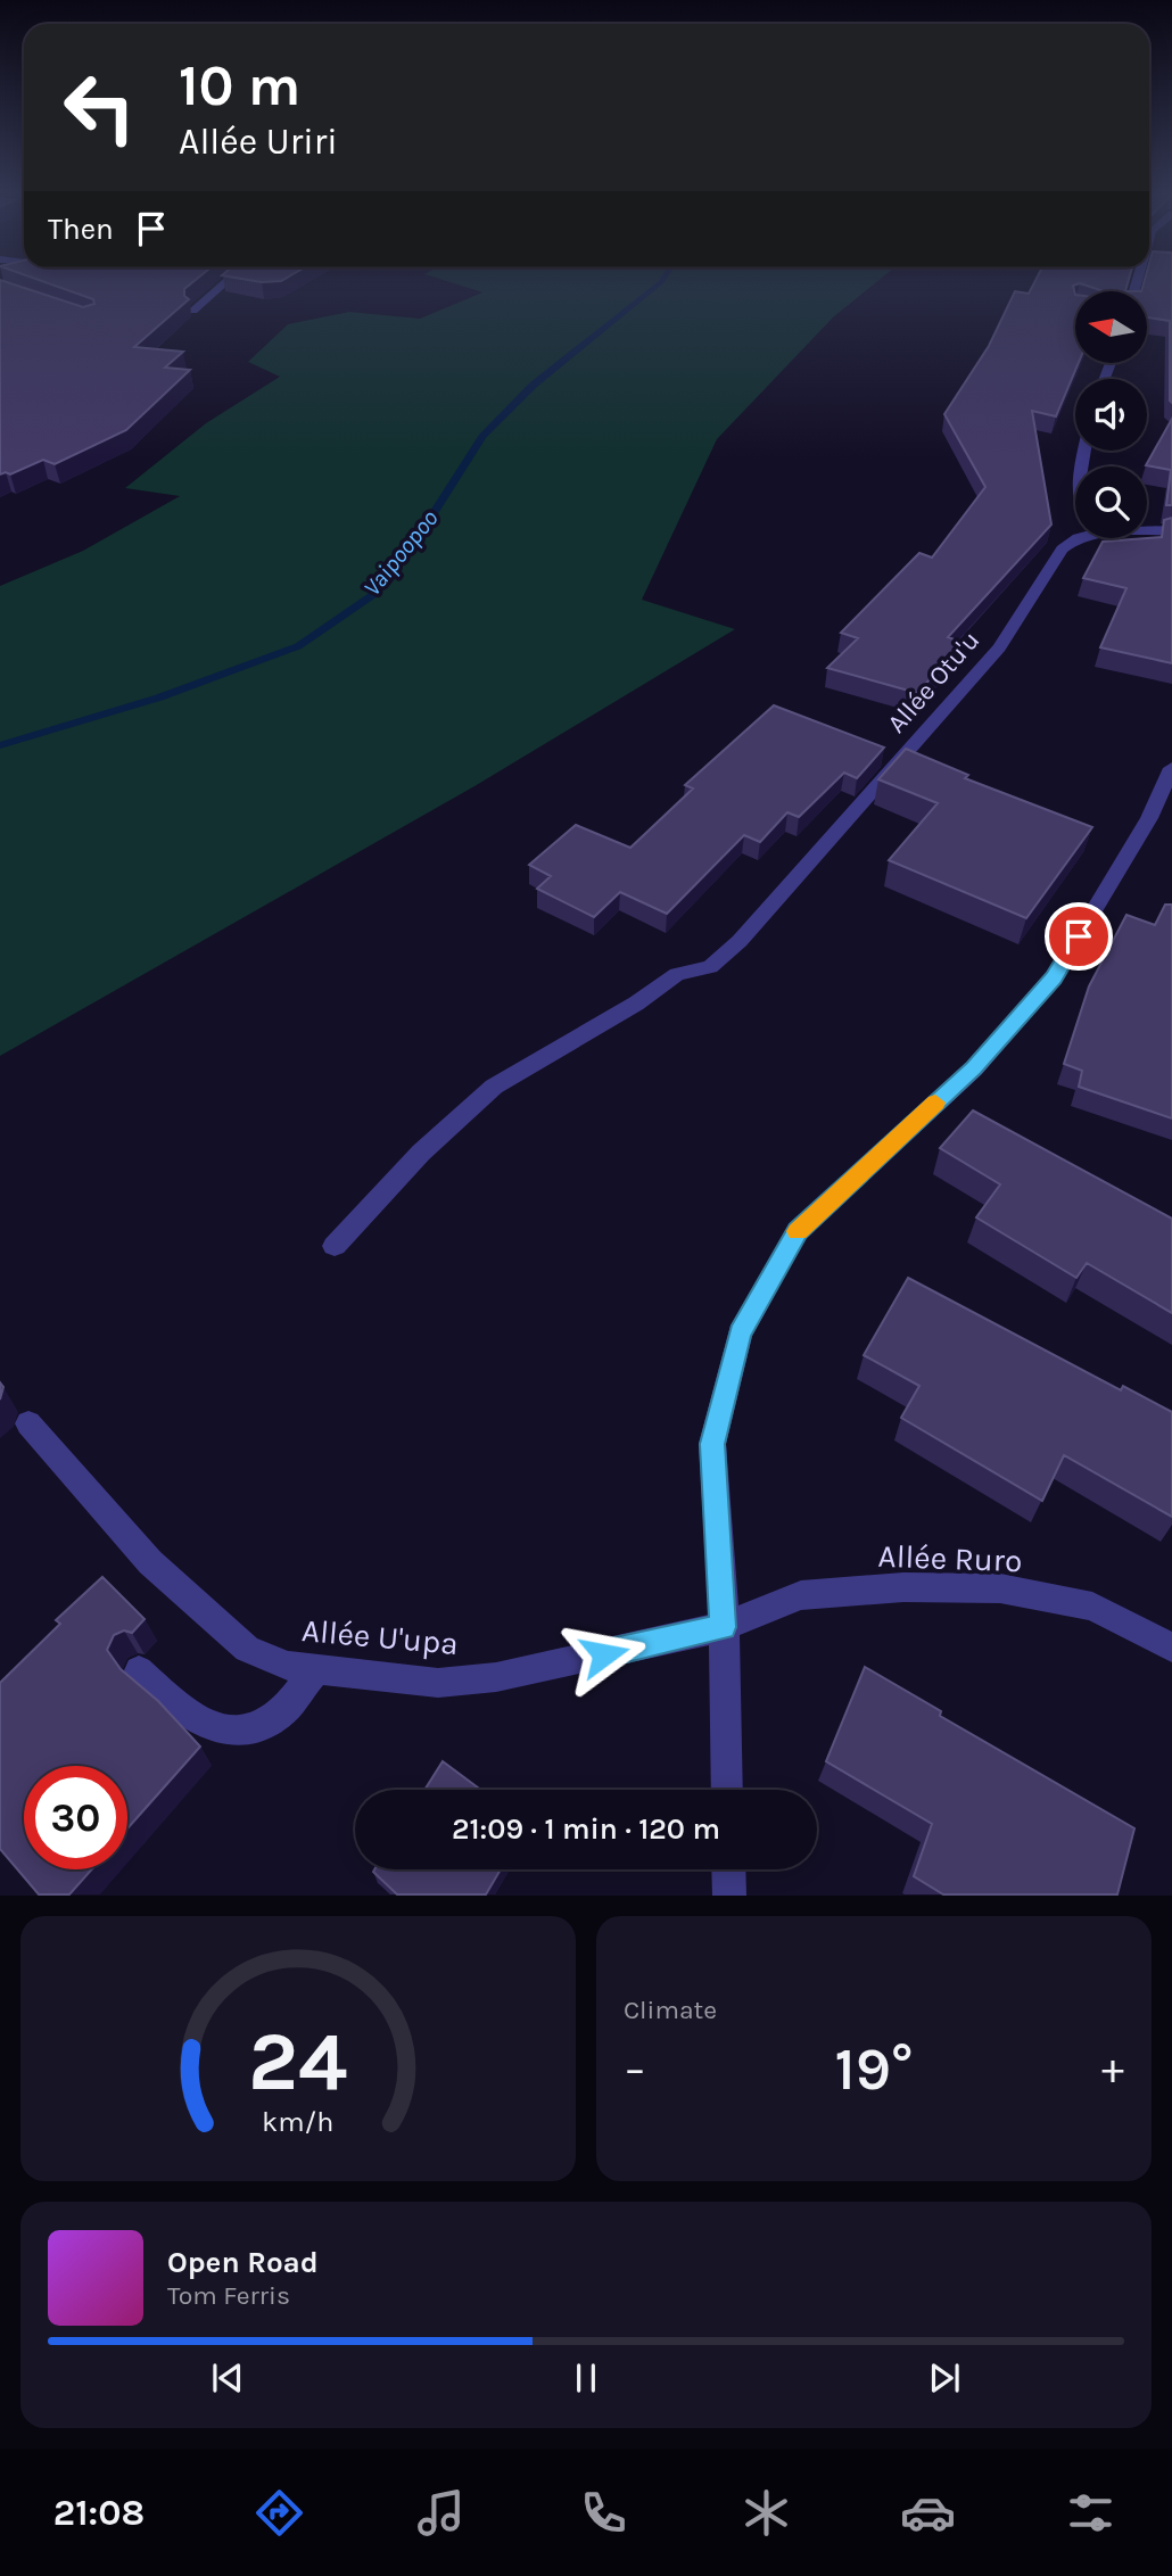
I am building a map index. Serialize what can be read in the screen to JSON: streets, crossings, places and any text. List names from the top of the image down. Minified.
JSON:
{"streets":{"street":["Allée Otu'u","Allée Ruro","Allée U'upa"]},"crossings":[["Allée Ruro","Allée U'upa"]],"water":["Vaipoopoo"],"north":"left","page":{"turn":["10 m","Allée Uriri"],"then":"Then","limit":"30","trip":"21:09 · 1 min · 120 m","tile":"Climate","heat":["−","19°","+"],"song":["Open Road","Tom Ferris"],"tabs":"21:08","gauge":["24","km/h"]}}
